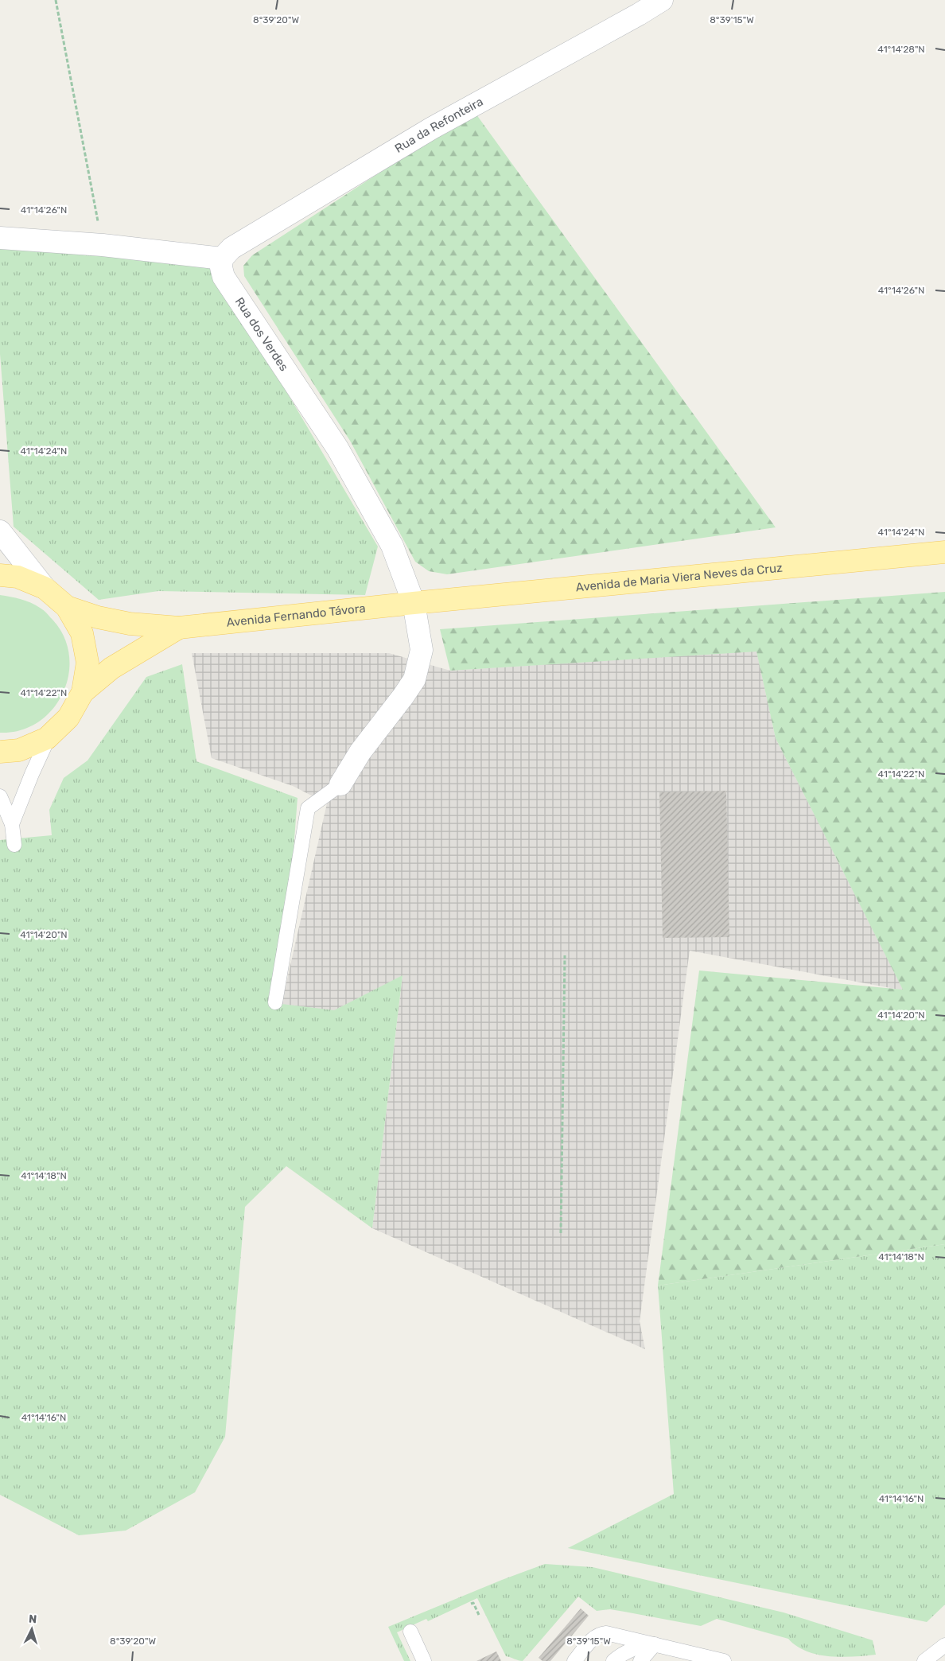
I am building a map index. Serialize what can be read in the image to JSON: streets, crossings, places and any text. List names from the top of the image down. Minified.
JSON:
{"streets":{"main road":["Avenida de Maria Viera Neves da Cruz","Avenida Fernando Távora"],"street":["Rua da Refonteira","Rua dos Verdes"]},"crossings":[["Rua da Refonteira","Rua dos Verdes"],["Rua dos Verdes","Avenida de Maria Viera Neves da Cruz"],["Rua dos Verdes","Avenida Fernando Távora"],["Avenida de Maria Viera Neves da Cruz","Avenida Fernando Távora"]],"north":"top","coordinates":["8°39'20\"W","8°39'15\"W","41°14'28\"N","41°14'26\"N","41°14'24\"N","41°14'22\"N","41°14'20\"N","41°14'18\"N","41°14'16\"N"]}
